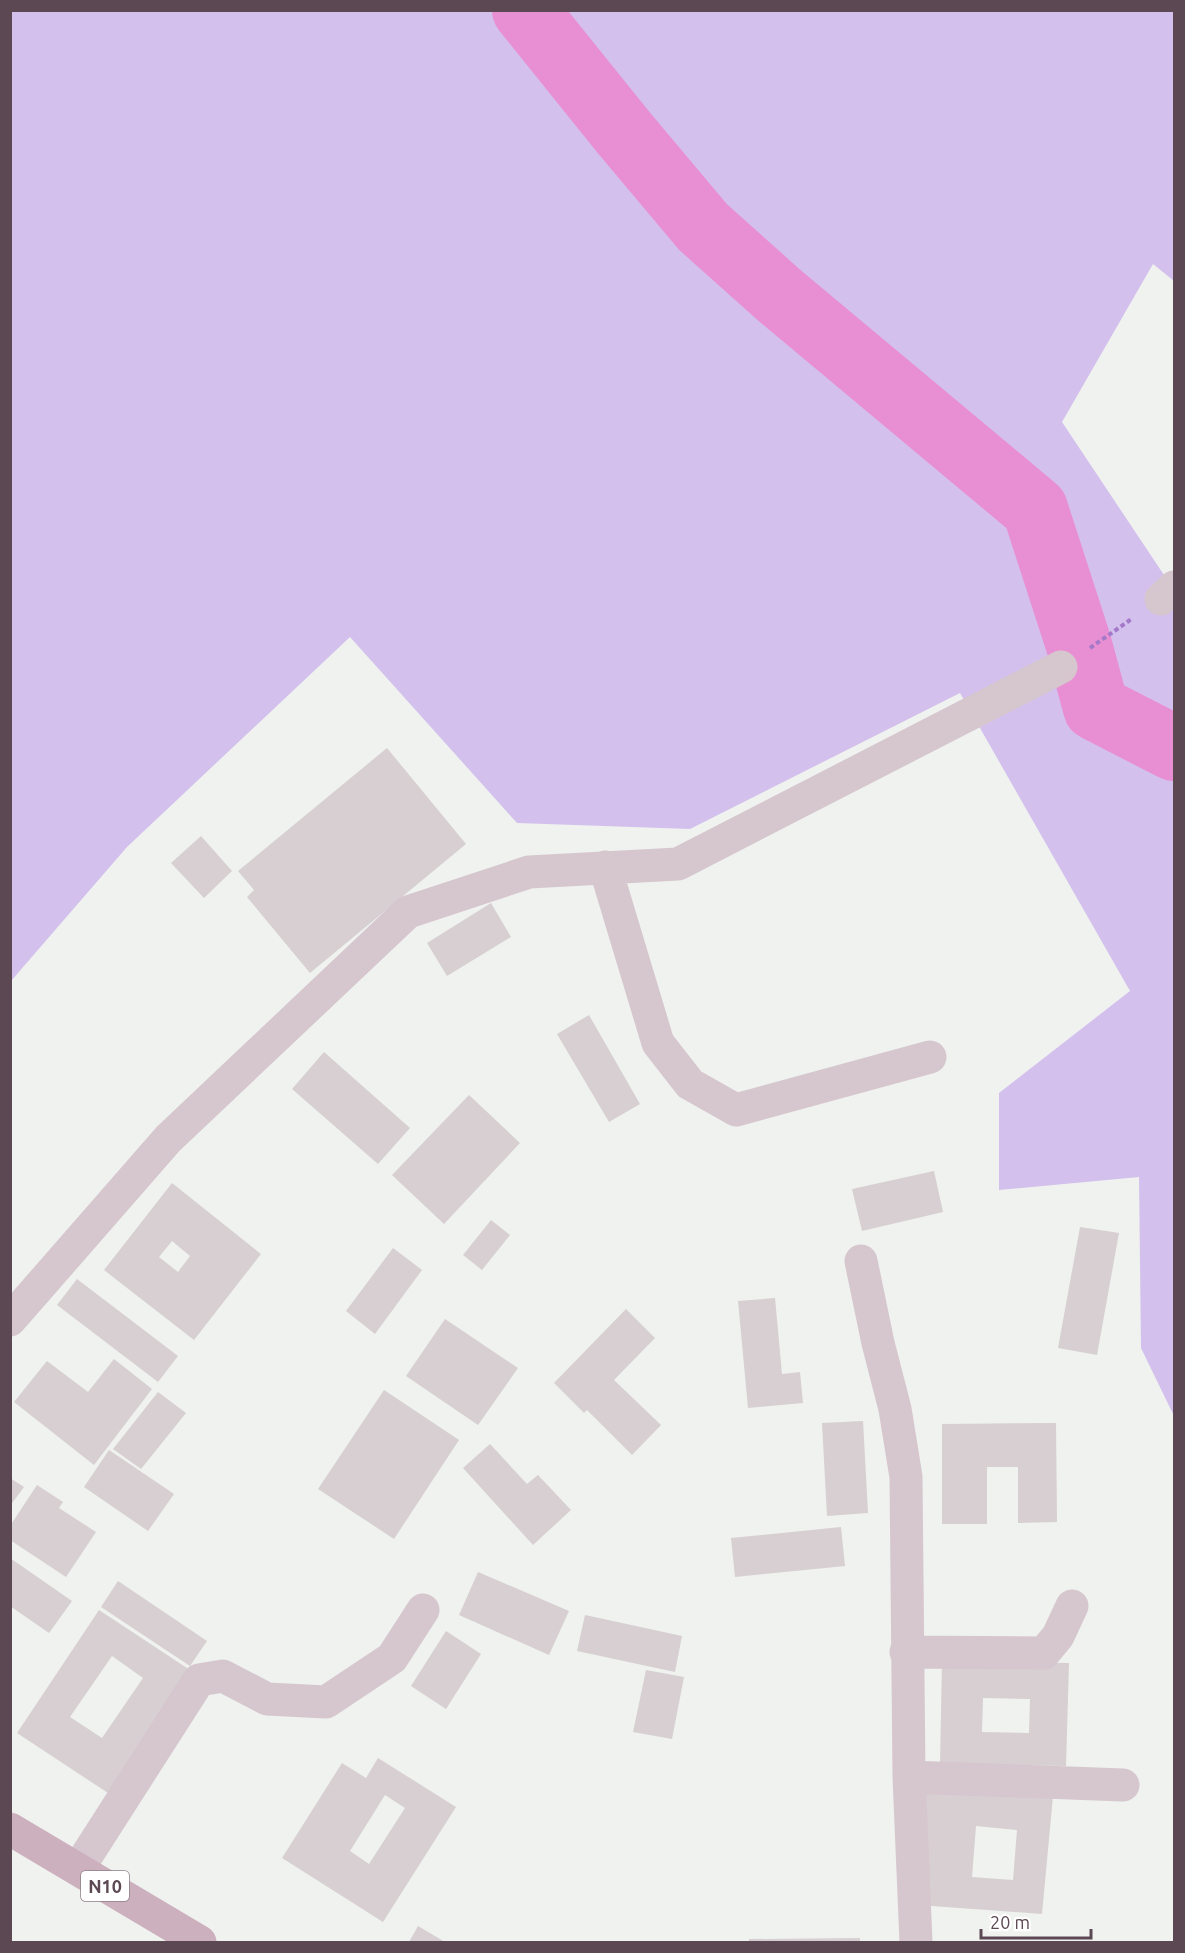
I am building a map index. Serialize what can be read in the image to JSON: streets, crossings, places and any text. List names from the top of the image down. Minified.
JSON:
{"streets":{"main road":["N10"]},"scale_bar":"20 m"}
